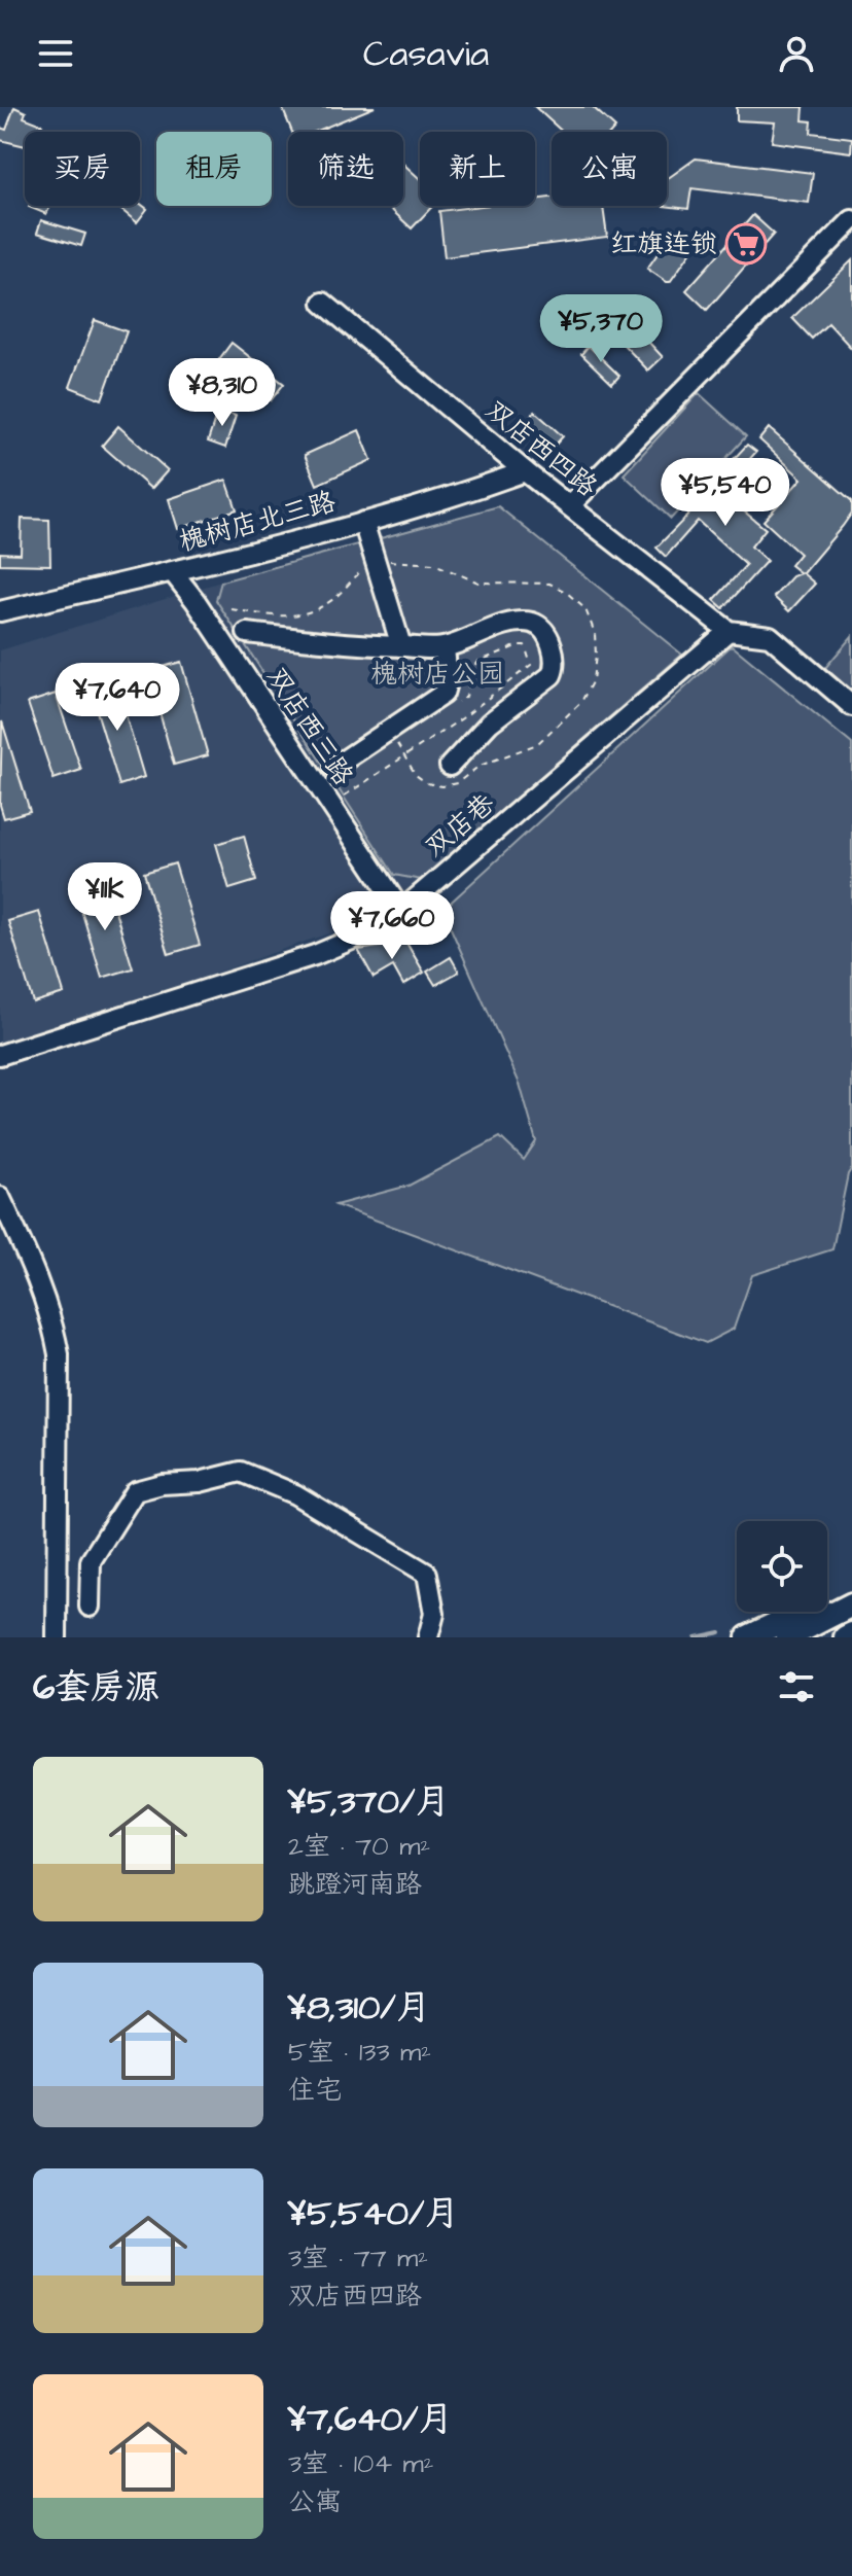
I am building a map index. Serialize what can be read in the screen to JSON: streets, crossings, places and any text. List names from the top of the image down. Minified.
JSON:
{"streets":{"street":["双店西四路","槐树店北三路","双店西三路","双店巷"]},"crossings":[["双店西四路","槐树店北三路"],["双店西四路","双店巷"],["槐树店北三路","双店西三路"],["双店西三路","双店巷"]],"parks":["槐树店公园"],"places":{"supermarket":["红旗连锁"]},"page":{"header":"Casavia","chip":["买房","租房","筛选","新上","公寓"],"price":["¥5,370","¥8,310","¥5,540","¥7,640","¥11K","¥7,660"],"heading":"6套房源","list":[{"name":"¥5,370/月","note":"2室 · 70 m² · 跳蹬河南路"},{"name":"¥8,310/月","note":"5室 · 133 m² · 住宅"},{"name":"¥5,540/月","note":"3室 · 77 m² · 双店西四路"},{"name":"¥7,640/月","note":"3室 · 104 m² · 公寓"}]}}
